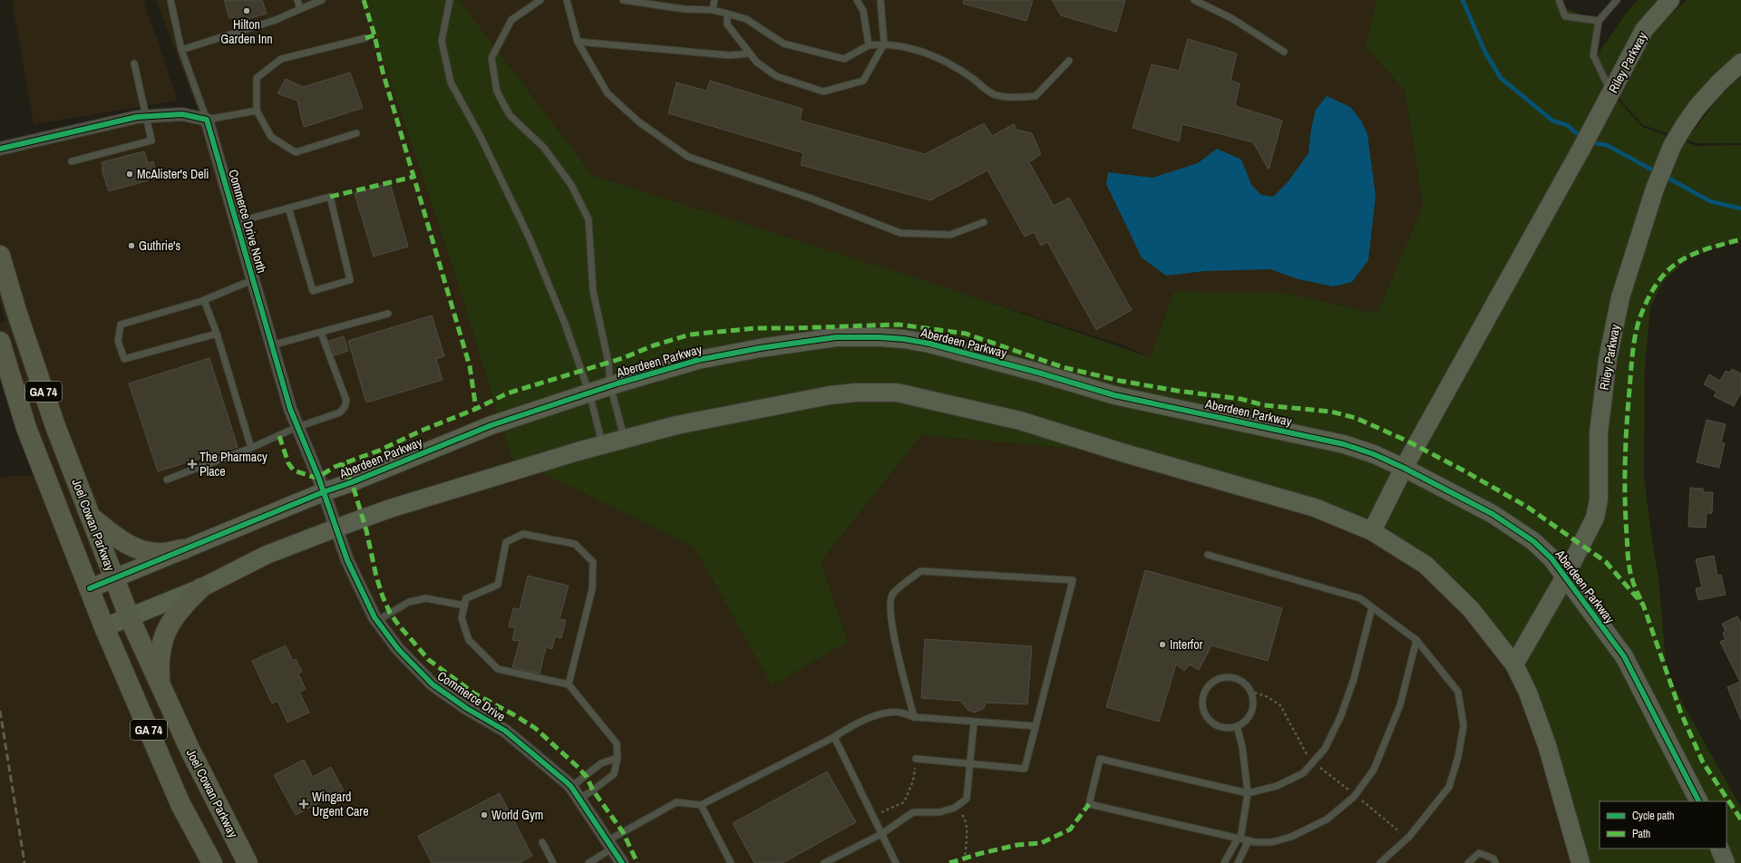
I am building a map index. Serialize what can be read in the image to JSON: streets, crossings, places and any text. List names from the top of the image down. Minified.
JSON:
{"streets":{"main road":["GA 74","Joel Cowan Parkway"],"street":["Riley Parkway","Commerce Drive North","Aberdeen Parkway","Commerce Drive"]},"crossings":[["Riley Parkway","Aberdeen Parkway"],["Commerce Drive North","Aberdeen Parkway"],["Commerce Drive North","Commerce Drive"],["Aberdeen Parkway","GA 74"],["Aberdeen Parkway","Joel Cowan Parkway"]],"places":{"other":["Hilton Garden Inn","McAlister's Deli","Guthrie's","Interfor","World Gym"],"health":["The Pharmacy Place","Wingard Urgent Care"]},"legend":["Cycle path","Path"]}
